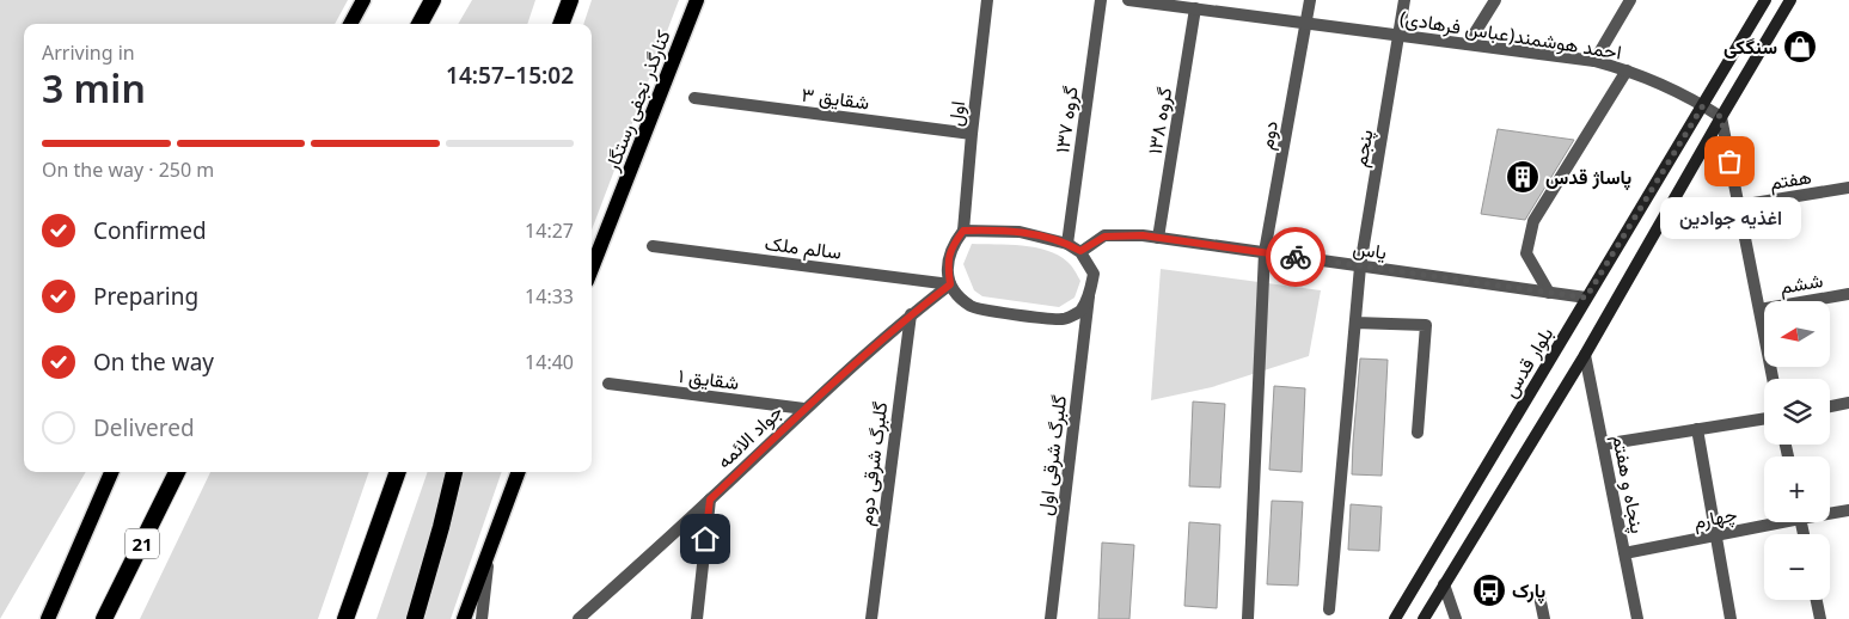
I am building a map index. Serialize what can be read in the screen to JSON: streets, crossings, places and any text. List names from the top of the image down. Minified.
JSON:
{"streets":{"highway":["21"],"main road":["کنارگذر نجفی رستگار","بلوار قدس"],"street":["احمد هوشمند(عباس فرهادی)","شقایق ۳","اول","گروه ۱۳۷","گروه ۱۳۸","دوم","پنجم","هفتم","سالم ملک","یاس","ششم","شقایق ۱","جواد الائمه","گلبرگ شرقی اول","گلبرگ شرقی دوم","پنجاه و هفتم","چهارم"]},"crossings":[["احمد هوشمند(عباس فرهادی)","گروه ۱۳۸"],["احمد هوشمند(عباس فرهادی)","دوم"],["احمد هوشمند(عباس فرهادی)","پنجم"],["احمد هوشمند(عباس فرهادی)","بلوار قدس"],["شقایق ۳","اول"],["گروه ۱۳۸","یاس"],["دوم","یاس"],["پنجم","یاس"],["سالم ملک","جواد الائمه"],["یاس","بلوار قدس"],["یاس","گلبرگ شرقی اول"],["شقایق ۱","جواد الائمه"],["جواد الائمه","گلبرگ شرقی دوم"],["پنجاه و هفتم","چهارم"]],"places":{"shop":["سنگکی"],"other":["اغذیه جوادین"],"building":["پاساژ قدس"],"bus stop":["پارک"]},"north":"left","page":{"heading":["3 min","Arriving in","14:57–15:02"],"bar":"On the way · 250 m","bubble":"اغذیه جوادین","list":[["Confirmed","14:27"],["Preparing","14:33"],["On the way","14:40"],"Delivered"],"map_buttons":["+","−"]}}
